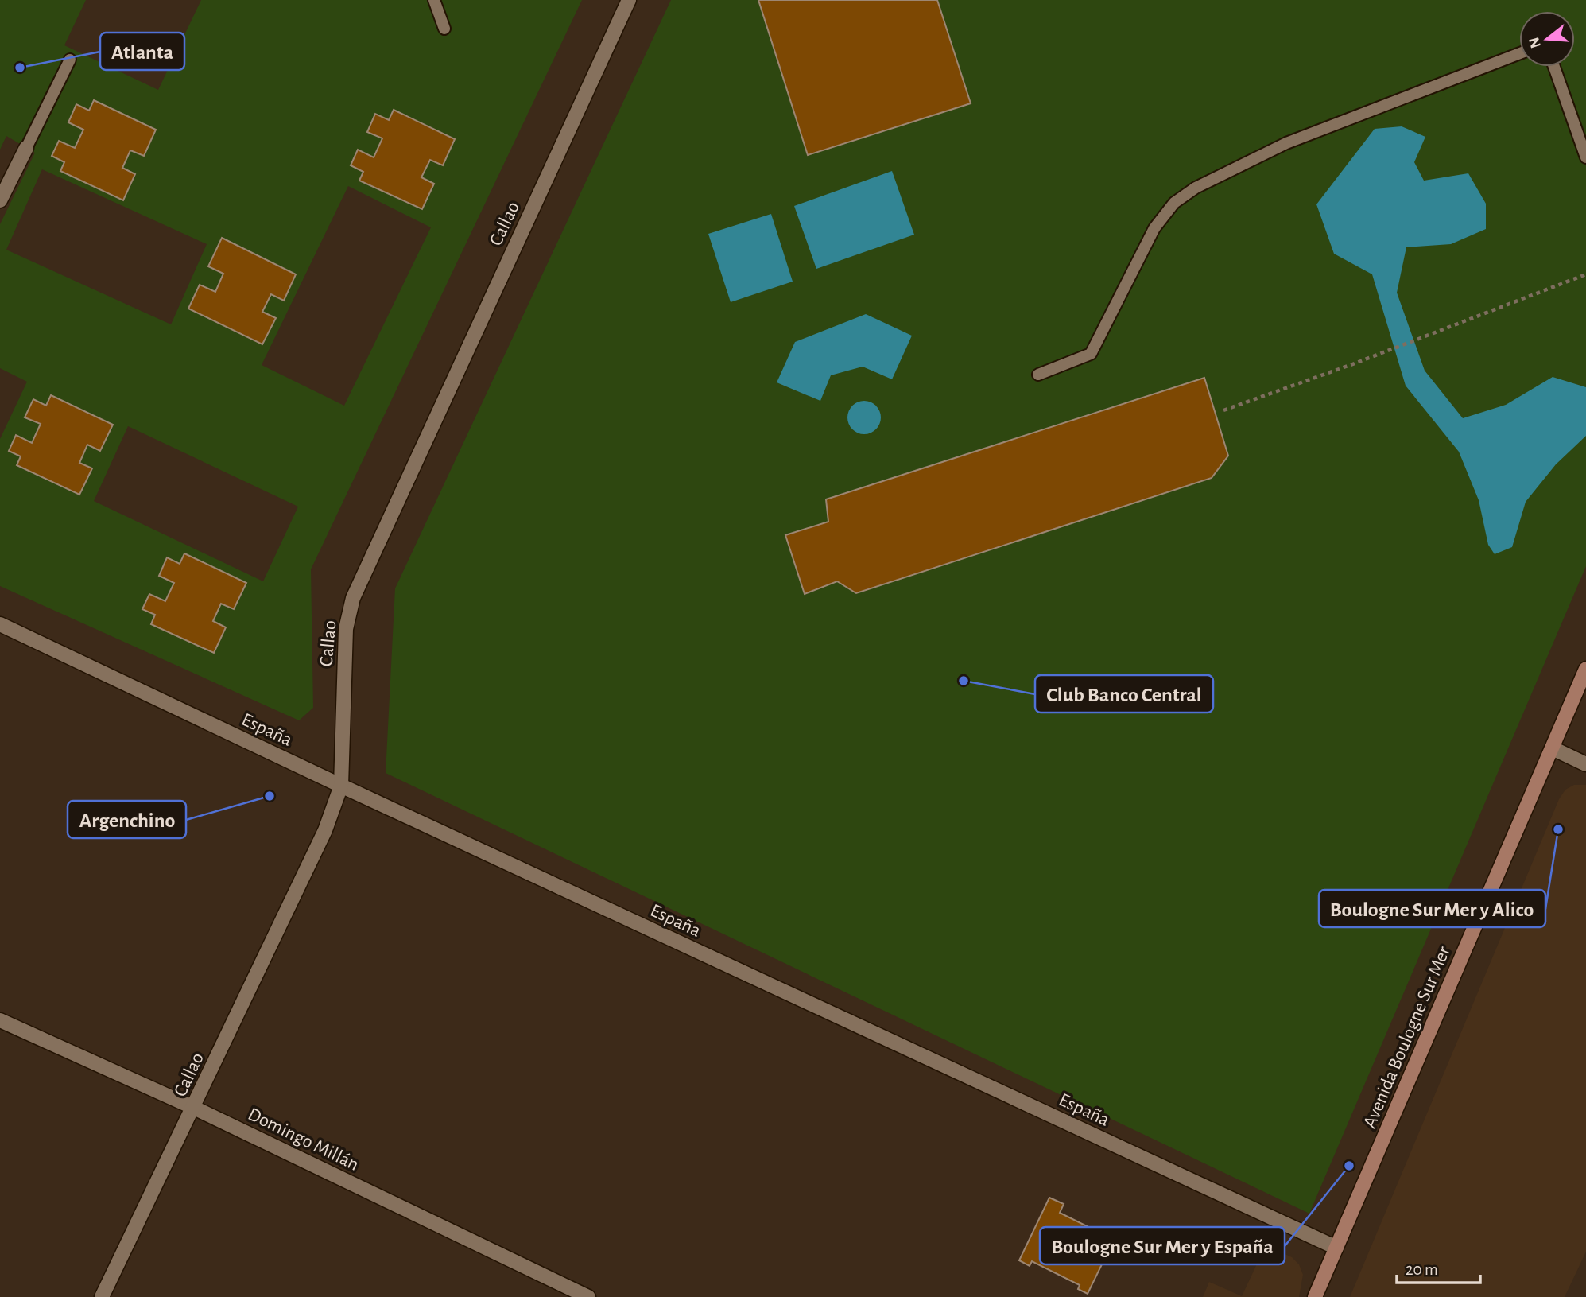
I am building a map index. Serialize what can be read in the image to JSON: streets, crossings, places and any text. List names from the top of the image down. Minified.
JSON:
{"streets":{"main road":["Avenida Boulogne Sur Mer"],"street":["Callao","España","Domingo Millán"]},"crossings":[["Callao","España"],["Callao","Domingo Millán"],["España","Avenida Boulogne Sur Mer"]],"places":["Atlanta","Club Banco Central","Argenchino","Boulogne Sur Mer y Alico","Boulogne Sur Mer y España"],"scale_bar":"20 m","north":"left"}
